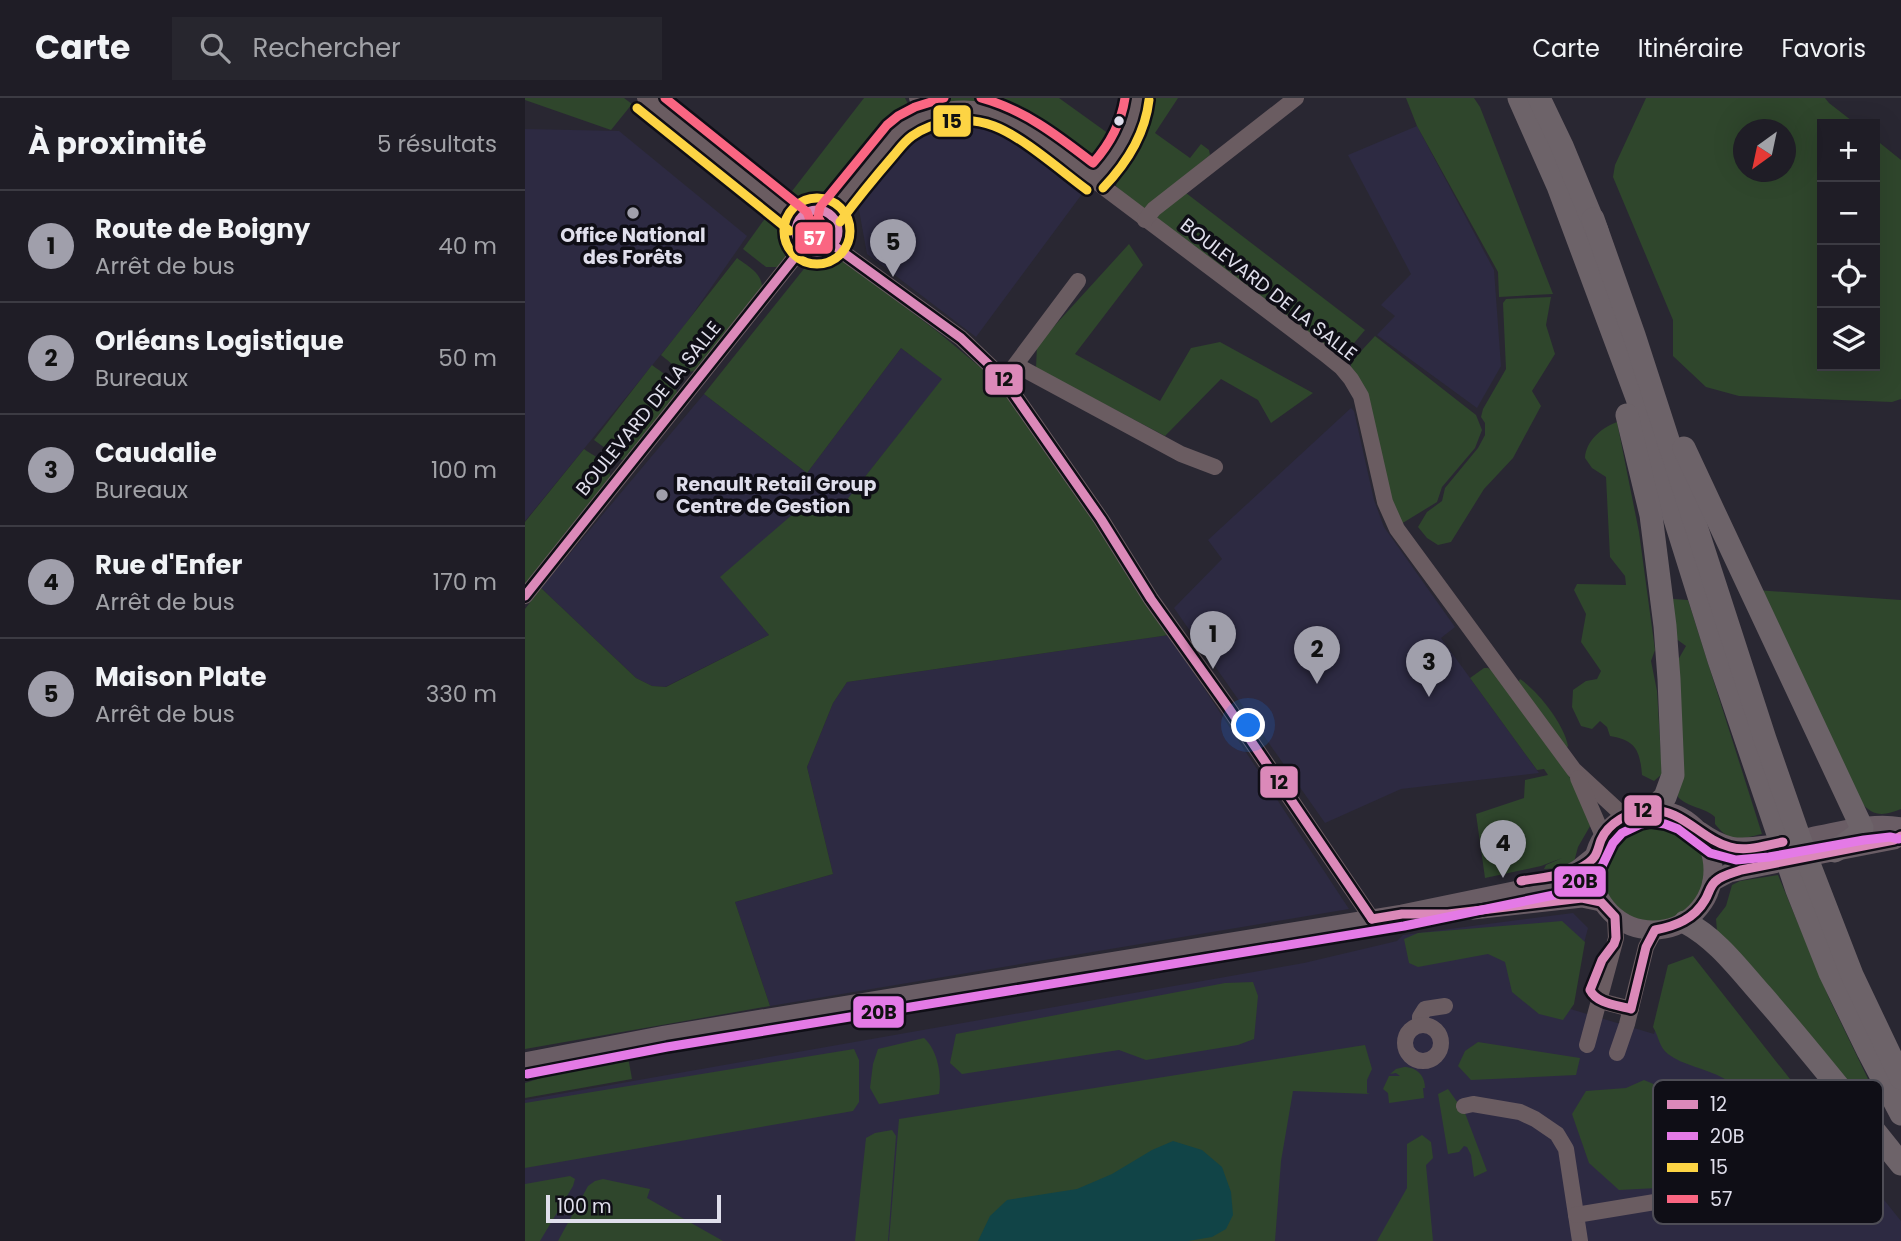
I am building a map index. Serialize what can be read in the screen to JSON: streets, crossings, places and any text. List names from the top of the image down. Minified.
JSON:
{"streets":{"street":["BOULEVARD DE LA SALLE"]},"places":["Office National des Forêts","Renault Retail Group Centre de Gestion"],"lines":["transit line 57","transit line 15","transit line 12","transit line 20B"],"legend":["12","20B","15","57"],"scale_bar":"100 m","north":"bottom left","page":{"header":"Carte","search":"Rechercher","nav":["Carte","Itinéraire","Favoris"],"heading":["À proximité","5 résultats"],"map_buttons":["+","−"],"list":[{"mark":"1","name":"Route de Boigny","note":"Arrêt de bus","value":"40 m"},{"mark":"2","name":"Orléans Logistique","note":"Bureaux","value":"50 m"},{"mark":"3","name":"Caudalie","note":"Bureaux","value":"100 m"},{"mark":"4","name":"Rue d'Enfer","note":"Arrêt de bus","value":"170 m"},{"mark":"5","name":"Maison Plate","note":"Arrêt de bus","value":"330 m"}],"pins":["5","1","2","3","4"],"scale":"100 m"}}
